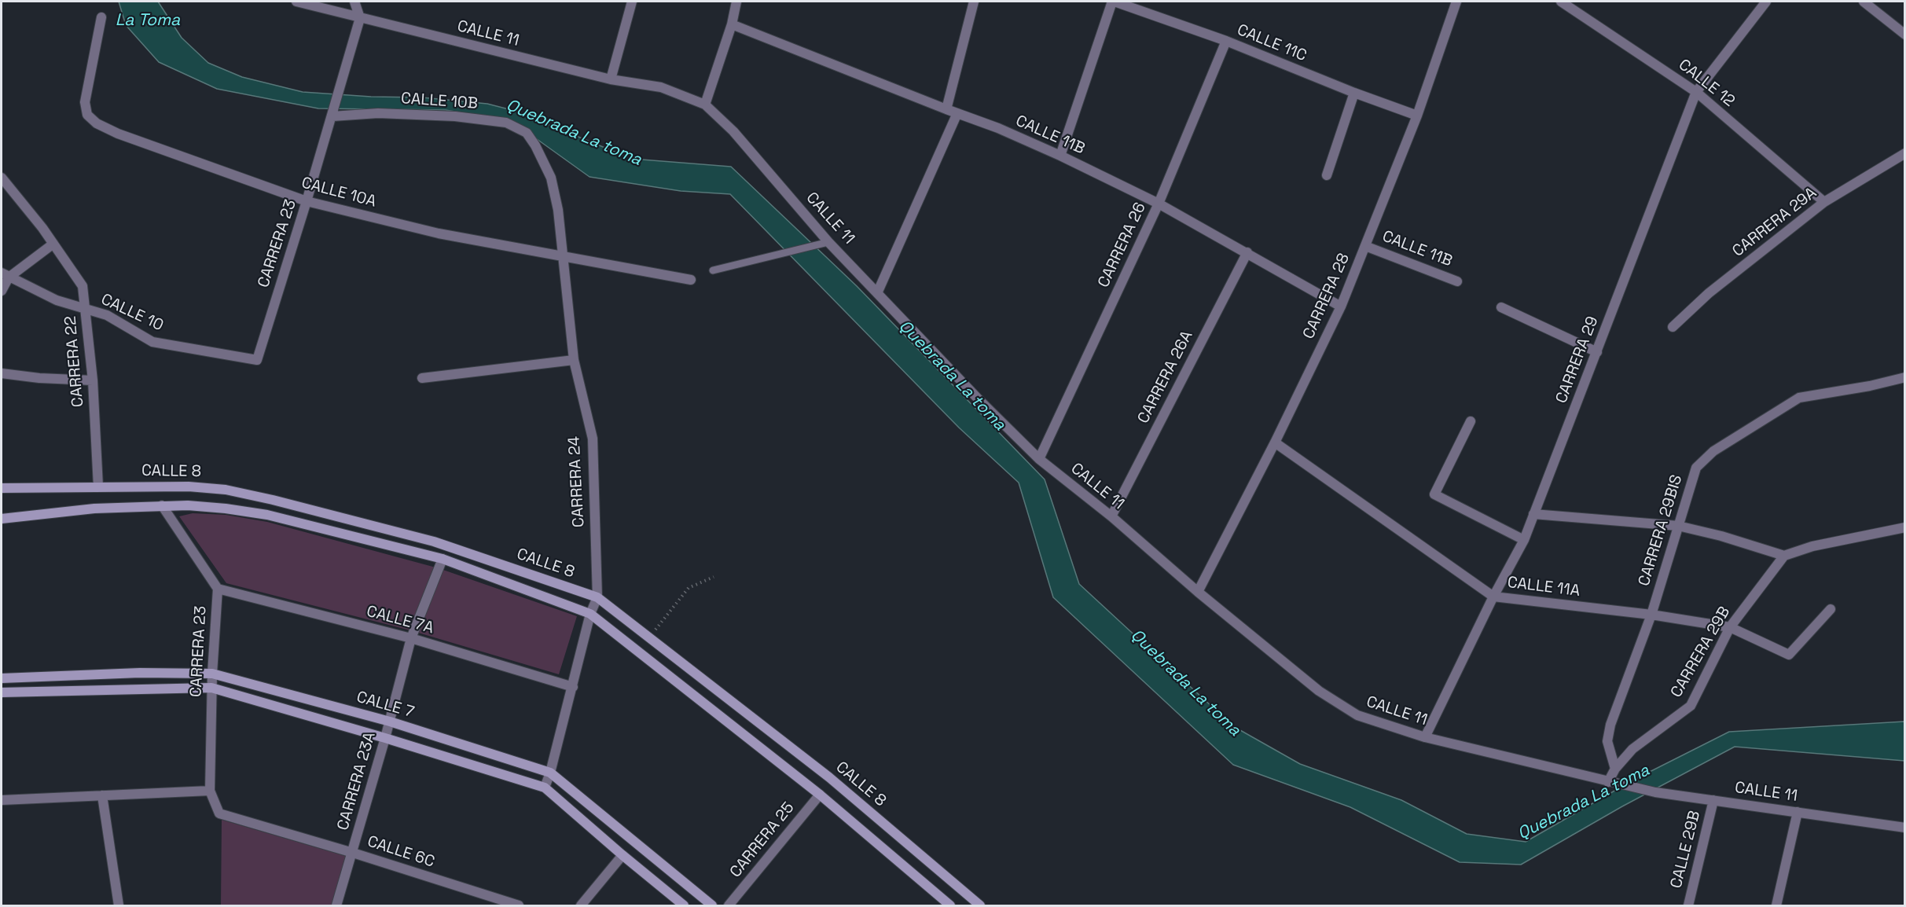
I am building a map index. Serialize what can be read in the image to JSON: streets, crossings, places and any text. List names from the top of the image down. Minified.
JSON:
{"streets":{"main road":["CALLE 8","CALLE 7"],"street":["CALLE 11","CALLE 11C","CALLE 12","CALLE 10B","CALLE 11B","CALLE 10A","CARRERA 29A","CARRERA 23","CARRERA 26","CARRERA 28","CALLE 10","CARRERA 29","CARRERA 22","CARRERA 26A","CARRERA 24","CARRERA 29BIS","CALLE 11A","CALLE 7A","CARRERA 29B","CARRERA 23A","CARRERA 25","CALLE 29B","CALLE 6C"]},"crossings":[["CALLE 11","CARRERA 23"],["CALLE 11","CARRERA 26"],["CALLE 11","CARRERA 28"],["CALLE 11","CARRERA 29"],["CALLE 11","CARRERA 26A"],["CALLE 11","CARRERA 29B"],["CALLE 11","CALLE 29B"],["CALLE 11C","CARRERA 26"],["CALLE 11C","CARRERA 28"],["CALLE 12","CARRERA 29A"],["CALLE 12","CARRERA 29"],["CALLE 10B","CARRERA 23"],["CALLE 10B","CARRERA 24"],["CALLE 11B","CARRERA 26"],["CALLE 11B","CARRERA 28"],["CALLE 11B","CARRERA 26A"],["CALLE 10A","CARRERA 23"],["CALLE 10A","CARRERA 24"],["CARRERA 23","CALLE 10"],["CARRERA 23","CALLE 8"],["CARRERA 23","CALLE 7A"],["CARRERA 23","CALLE 7"],["CARRERA 23","CALLE 6C"],["CARRERA 28","CALLE 11A"],["CALLE 10","CARRERA 22"],["CARRERA 29","CALLE 11A"],["CARRERA 22","CALLE 8"],["CALLE 8","CARRERA 24"],["CALLE 8","CARRERA 23A"],["CALLE 8","CARRERA 25"],["CARRERA 24","CALLE 7A"],["CARRERA 24","CALLE 7"],["CARRERA 29BIS","CALLE 11A"],["CARRERA 29BIS","CARRERA 29B"],["CALLE 11A","CARRERA 29B"],["CALLE 7A","CARRERA 23A"],["CALLE 7","CARRERA 23A"],["CARRERA 23A","CALLE 6C"]],"water":["La Toma","Quebrada La toma"]}
